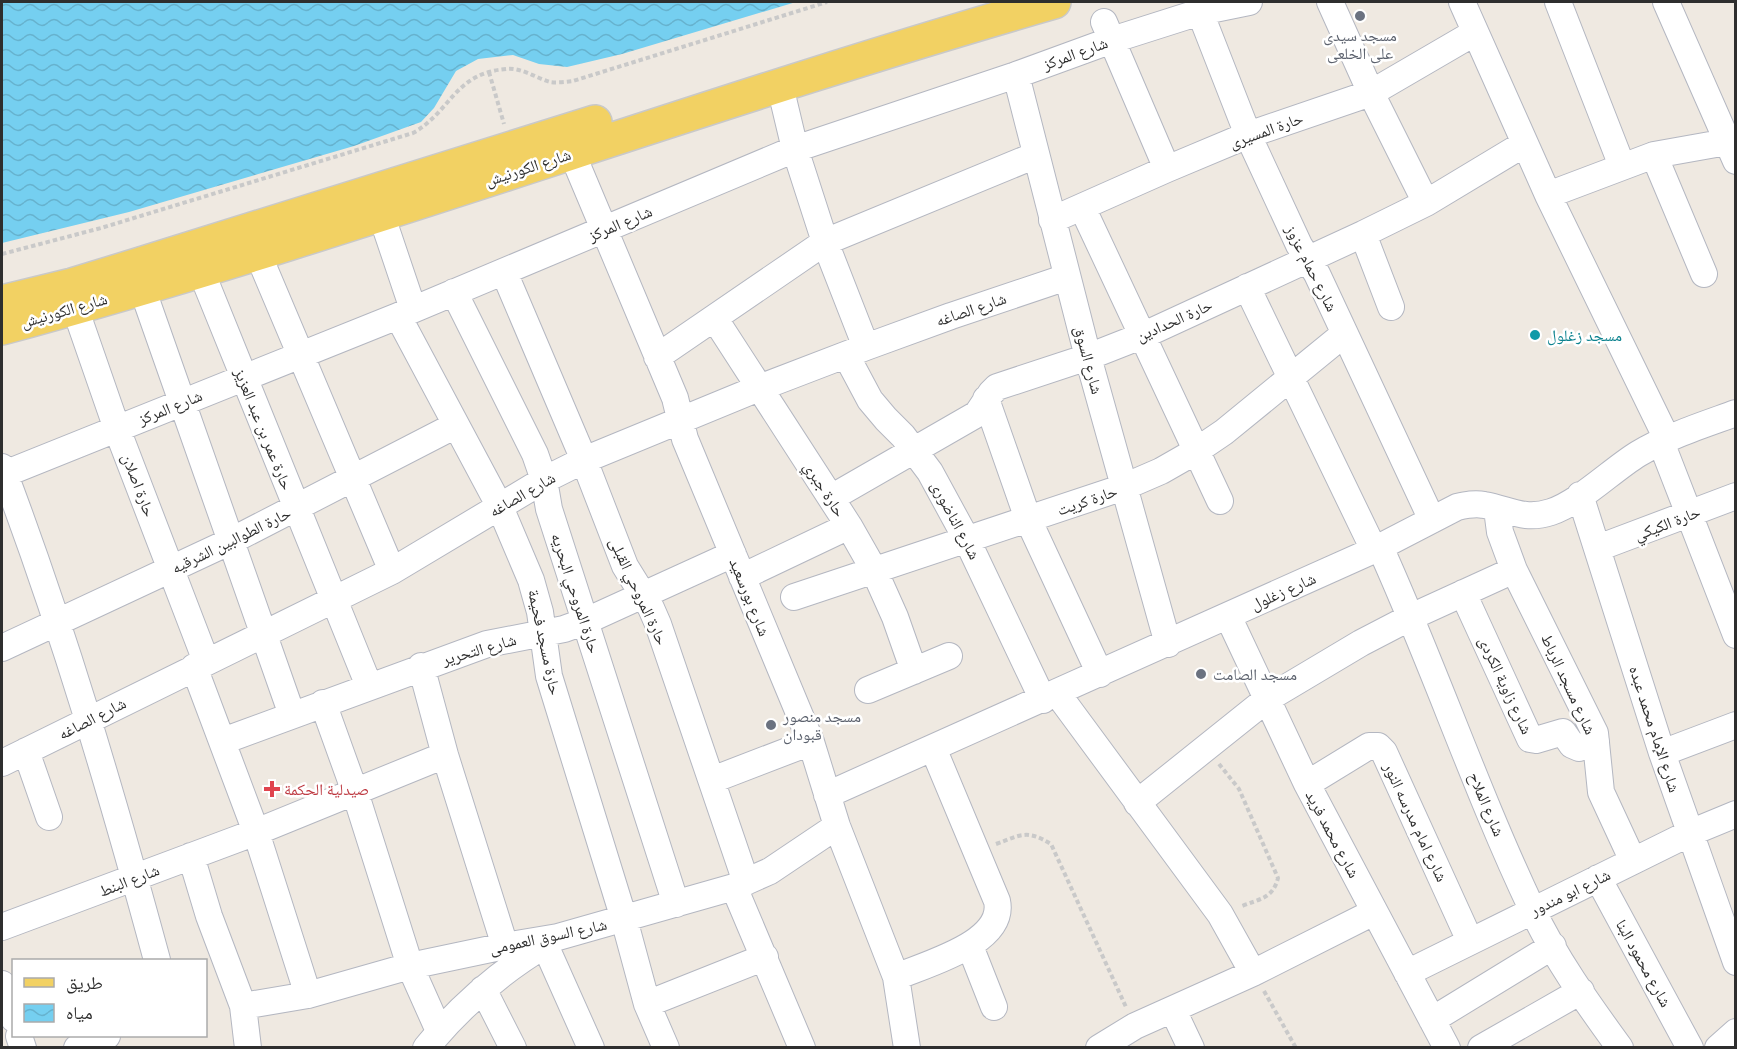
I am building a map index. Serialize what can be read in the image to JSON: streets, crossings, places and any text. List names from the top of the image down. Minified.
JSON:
{"streets":{"main road":["شارع الكورنيش"],"street":["شارع المركز","حارة المسيرى","شارع حمام عزوز","شارع الصاغه","حارة الحدادين","شارع السوق","حارة عمر بن عبد العزيز","حارة اصلان","حارة جبري","حارة كريت","شارع الناضورى","حارة الكيكي","حارة الطوالبين الشرقيه","حارة المروحي القبلى","شارع زغلول","حارة المروحي البحريه","شارع بورسعيد","حارة مسجد فحيمة","شارع التحرير","شارع مسجد الرباط","شارع زاوية الكردى","شارع الإمام محمد عبده","شارع الملاح","شارع امام مدرسه النور","شارع محمد فريد","شارع البنط","شارع ابو مندور","شارع السوق العمومى","شارع محمود البنا"]},"crossings":[["شارع المركز","شارع حمام عزوز"],["شارع المركز","شارع السوق"],["شارع المركز","حارة عمر بن عبد العزيز"],["شارع المركز","حارة اصلان"],["شارع المركز","شارع الناضورى"],["شارع المركز","حارة المروحي القبلى"],["شارع المركز","حارة المروحي البحريه"],["شارع المركز","شارع بورسعيد"],["شارع المركز","حارة مسجد فحيمة"],["حارة المسيرى","شارع حمام عزوز"],["حارة المسيرى","شارع السوق"],["شارع الكورنيش","حارة عمر بن عبد العزيز"],["شارع الكورنيش","حارة اصلان"],["شارع الكورنيش","شارع الناضورى"],["شارع الكورنيش","شارع بورسعيد"],["شارع الكورنيش","حارة مسجد فحيمة"],["شارع حمام عزوز","حارة الحدادين"],["شارع حمام عزوز","حارة كريت"],["شارع حمام عزوز","شارع زغلول"],["شارع الصاغه","شارع السوق"],["شارع الصاغه","حارة عمر بن عبد العزيز"],["شارع الصاغه","حارة اصلان"],["شارع الصاغه","حارة جبري"],["شارع الصاغه","شارع الناضورى"],["شارع الصاغه","حارة المروحي القبلى"],["شارع الصاغه","حارة المروحي البحريه"],["شارع الصاغه","شارع بورسعيد"],["شارع الصاغه","حارة مسجد فحيمة"],["حارة الحدادين","شارع السوق"],["حارة الحدادين","حارة جبري"],["حارة الحدادين","شارع الناضورى"],["حارة الحدادين","شارع الملاح"],["شارع السوق","حارة كريت"],["شارع السوق","شارع زغلول"],["حارة عمر بن عبد العزيز","حارة الطوالبين الشرقيه"],["حارة عمر بن عبد العزيز","شارع التحرير"],["حارة اصلان","حارة الطوالبين الشرقيه"],["حارة اصلان","شارع التحرير"],["حارة اصلان","شارع البنط"],["حارة اصلان","شارع السوق العمومى"],["حارة جبري","حارة كريت"],["حارة جبري","شارع التحرير"],["حارة كريت","شارع الناضورى"],["حارة كريت","شارع الملاح"],["شارع الناضورى","شارع زغلول"],["حارة الكيكي","شارع الإمام محمد عبده"],["حارة الطوالبين الشرقيه","حارة مسجد فحيمة"],["حارة المروحي القبلى","شارع التحرير"],["حارة المروحي القبلى","شارع السوق العمومى"],["شارع زغلول","شارع بورسعيد"],["شارع زغلول","شارع مسجد الرباط"],["شارع زغلول","شارع الإمام محمد عبده"],["شارع زغلول","شارع الملاح"],["شارع زغلول","شارع محمد فريد"],["حارة المروحي البحريه","شارع التحرير"],["حارة المروحي البحريه","شارع السوق العمومى"],["شارع بورسعيد","شارع التحرير"],["شارع بورسعيد","شارع السوق العمومى"],["حارة مسجد فحيمة","شارع التحرير"],["حارة مسجد فحيمة","شارع السوق العمومى"],["شارع مسجد الرباط","شارع زاوية الكردى"],["شارع مسجد الرباط","شارع ابو مندور"],["شارع الإمام محمد عبده","شارع ابو مندور"],["شارع الملاح","شارع ابو مندور"],["شارع امام مدرسه النور","شارع محمد فريد"],["شارع امام مدرسه النور","شارع ابو مندور"],["شارع محمد فريد","شارع ابو مندور"],["شارع ابو مندور","شارع محمود البنا"]],"places":{"other":["مسجد سيدى على الخلعى","مسجد زغلول","مسجد الصامت","مسجد منصور قبودان"],"health":["صيدلية الحكمة"]},"legend":["طريق","مياه"]}
